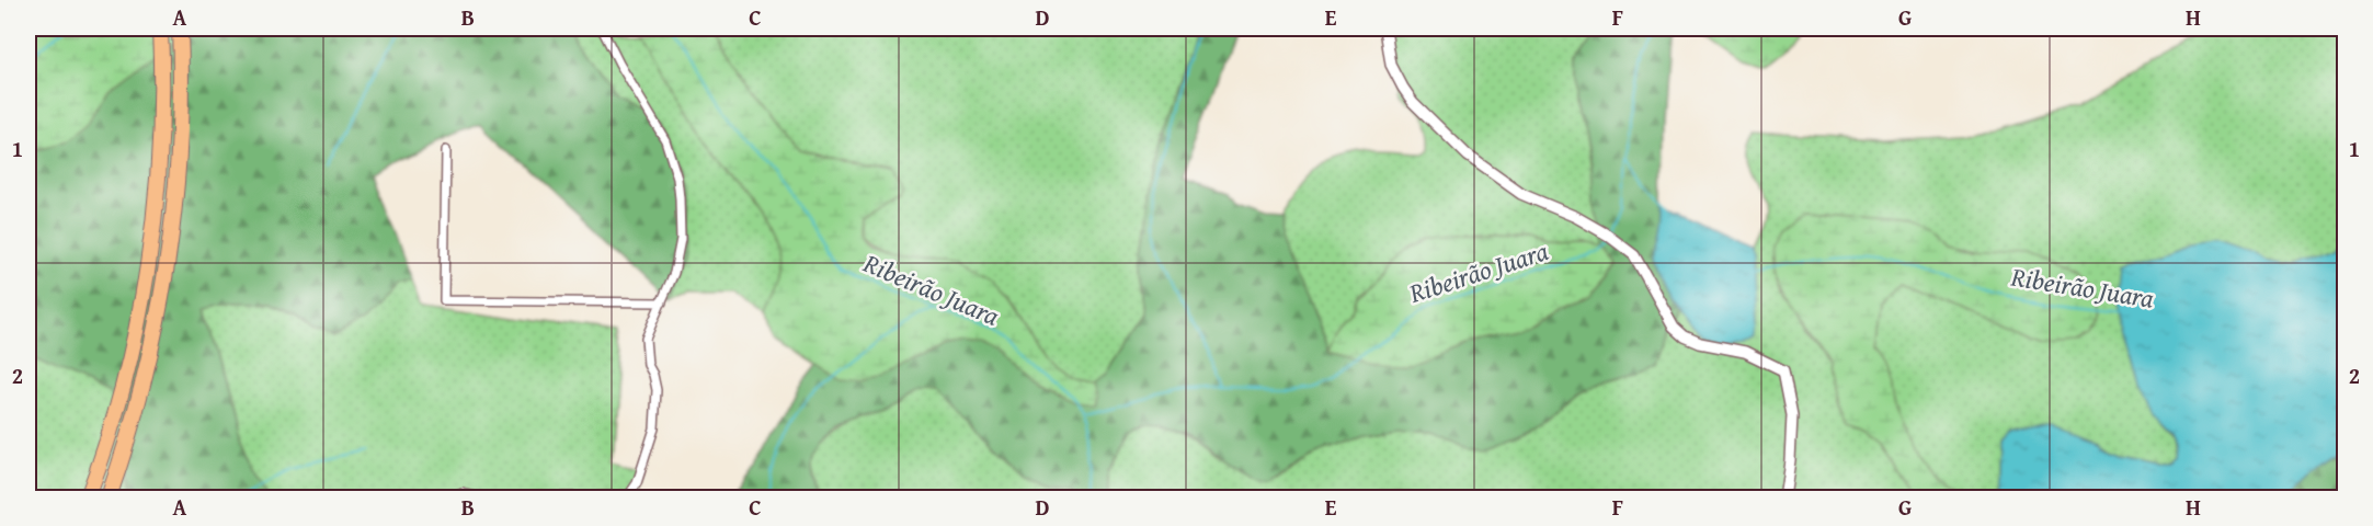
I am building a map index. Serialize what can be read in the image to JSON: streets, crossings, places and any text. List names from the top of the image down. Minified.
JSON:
{"water":["Ribeirão Juara"],"grid":{"columns":["A","B","C","D","E","F","G","H"],"rows":["1","2"]}}
